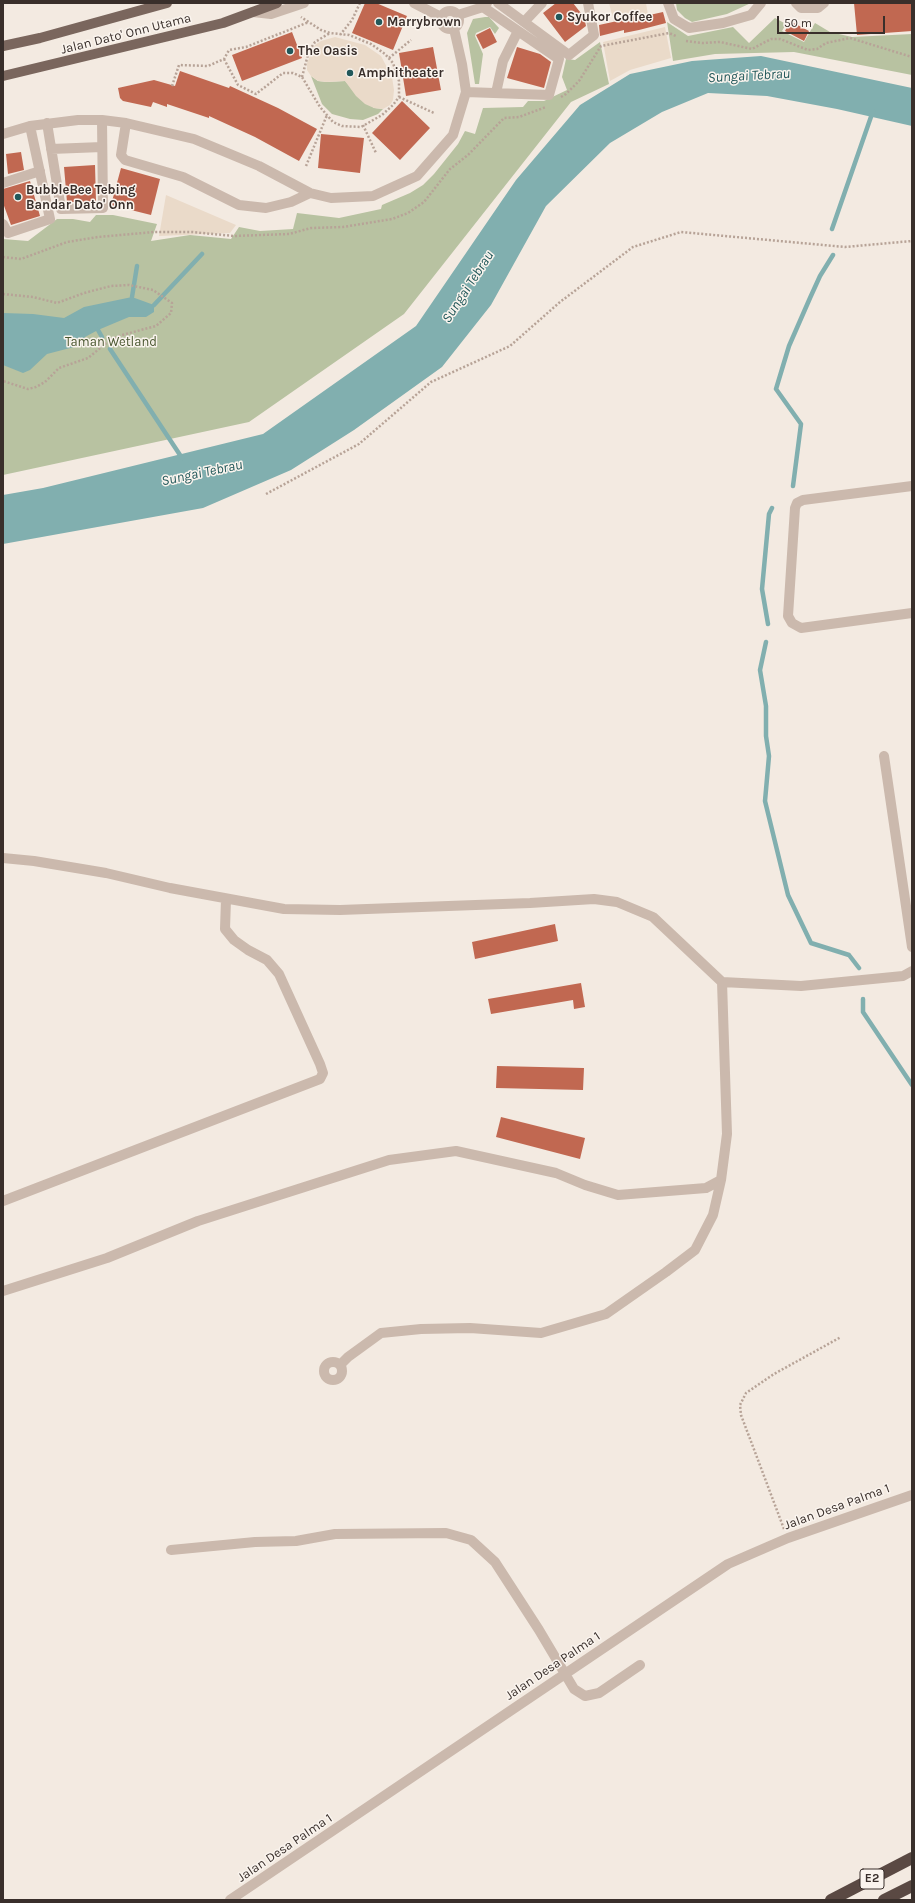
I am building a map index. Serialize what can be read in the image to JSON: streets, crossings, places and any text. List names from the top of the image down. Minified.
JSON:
{"streets":{"highway":["E2"],"main road":["Jalan Dato' Onn Utama"],"street":["Jalan Desa Palma 1"]},"water":["Sungai Tebrau"],"parks":["Taman Wetland"],"places":["Syukor Coffee","Marrybrown","The Oasis","Amphitheater","BubbleBee Tebing Bandar Dato' Onn"],"scale_bar":"50 m"}
